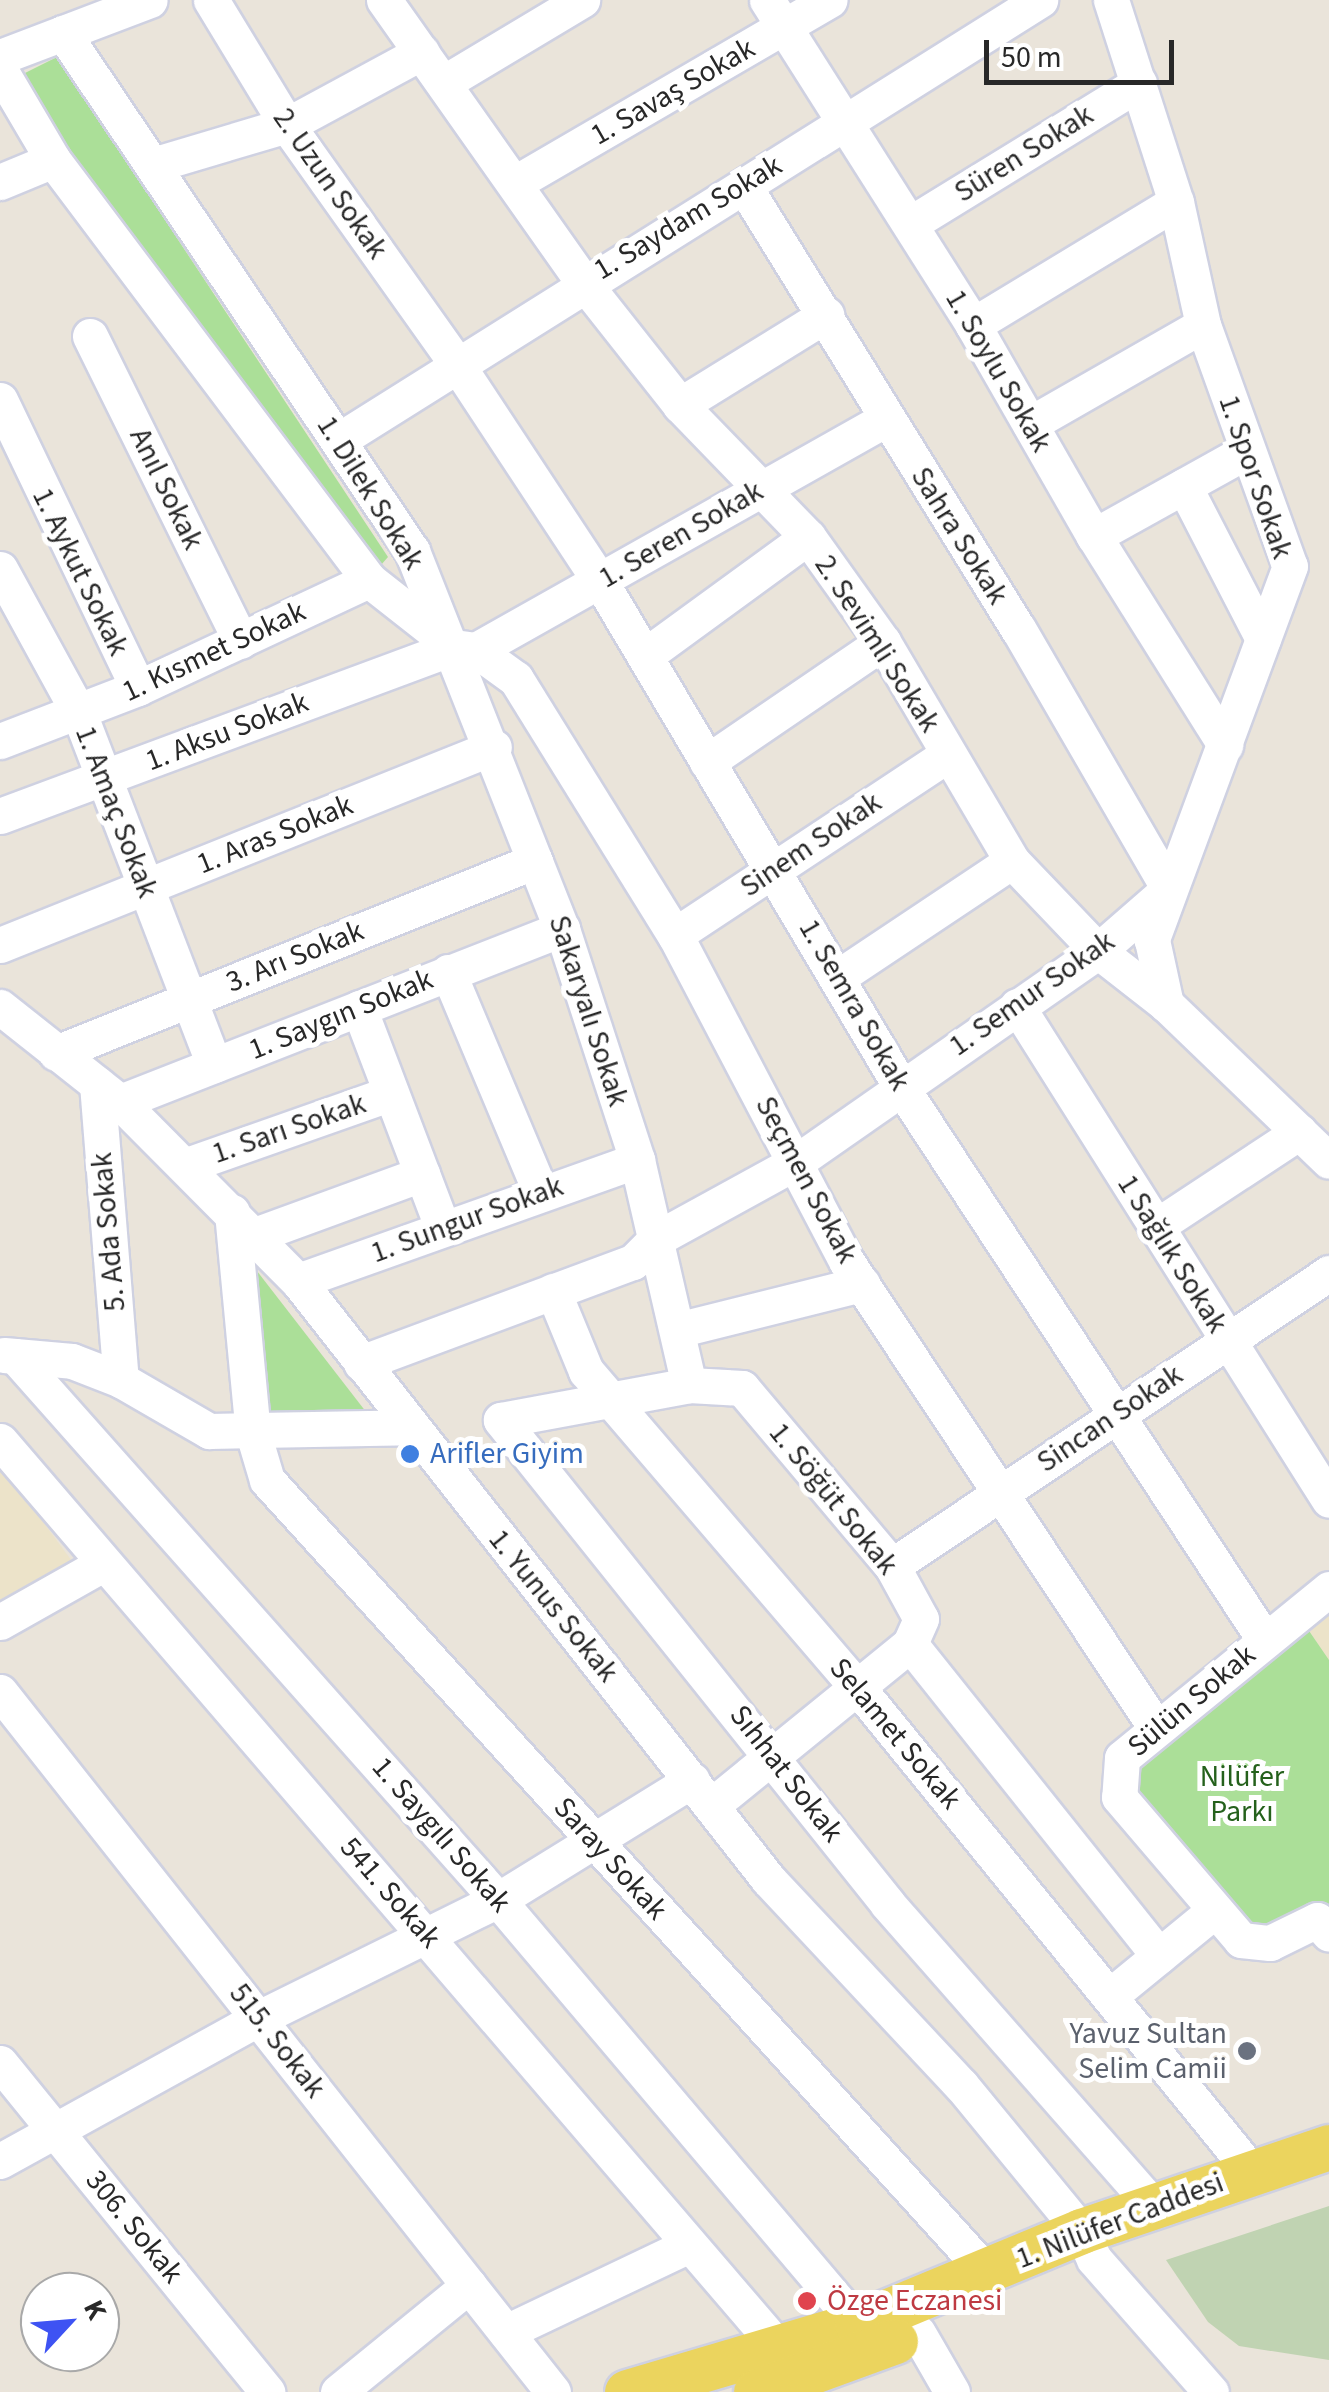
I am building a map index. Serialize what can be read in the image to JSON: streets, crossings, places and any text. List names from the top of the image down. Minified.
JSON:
{"streets":{"main road":["1. Nilüfer Caddesi"],"street":["1. Savaş Sokak","Süren Sokak","2. Uzun Sokak","1. Saydam Sokak","1. Soylu Sokak","1. Spor Sokak","Anıl Sokak","1. Dilek Sokak","1. Seren Sokak","Sahra Sokak","1. Aykut Sokak","2. Sevimli Sokak","1. Kısmet Sokak","1. Aksu Sokak","1. Amaç Sokak","1. Aras Sokak","Sinem Sokak","3. Arı Sokak","1. Semur Sokak","1. Semra Sokak","Sakaryalı Sokak","1. Saygın Sokak","1. Sarı Sokak","Seçmen Sokak","1. Sungur Sokak","5. Ada Sokak","1 Sağlık Sokak","Sincan Sokak","1. Söğüt Sokak","1. Yunus Sokak","Sülün Sokak","Selamet Sokak","Sıhhat Sokak","1. Saygılı Sokak","Saray Sokak","541. Sokak","515. Sokak","306. Sokak"]},"crossings":[["1. Savaş Sokak","1. Soylu Sokak"],["1. Savaş Sokak","2. Sevimli Sokak"],["Süren Sokak","1. Soylu Sokak"],["Süren Sokak","1. Spor Sokak"],["2. Uzun Sokak","1. Saydam Sokak"],["2. Uzun Sokak","1. Semra Sokak"],["1. Saydam Sokak","1. Soylu Sokak"],["1. Saydam Sokak","1. Dilek Sokak"],["1. Saydam Sokak","Sahra Sokak"],["1. Saydam Sokak","2. Sevimli Sokak"],["1. Saydam Sokak","1. Semra Sokak"],["1. Soylu Sokak","1. Spor Sokak"],["1. Spor Sokak","Sahra Sokak"],["1. Spor Sokak","2. Sevimli Sokak"],["1. Spor Sokak","1. Semur Sokak"],["Anıl Sokak","1. Kısmet Sokak"],["1. Dilek Sokak","1. Seren Sokak"],["1. Dilek Sokak","1. Kısmet Sokak"],["1. Dilek Sokak","1. Aksu Sokak"],["1. Dilek Sokak","Sakaryalı Sokak"],["1. Dilek Sokak","Seçmen Sokak"],["1. Seren Sokak","Sahra Sokak"],["1. Seren Sokak","2. Sevimli Sokak"],["1. Seren Sokak","1. Aksu Sokak"],["1. Seren Sokak","1. Semra Sokak"],["1. Seren Sokak","Sakaryalı Sokak"],["1. Seren Sokak","Seçmen Sokak"],["Sahra Sokak","1. Semur Sokak"],["1. Aykut Sokak","1. Kısmet Sokak"],["2. Sevimli Sokak","Sinem Sokak"],["2. Sevimli Sokak","1. Semur Sokak"],["1. Kısmet Sokak","1. Amaç Sokak"],["1. Aksu Sokak","1. Amaç Sokak"],["1. Aksu Sokak","Sakaryalı Sokak"],["1. Aksu Sokak","Seçmen Sokak"],["1. Amaç Sokak","1. Aras Sokak"],["1. Amaç Sokak","3. Arı Sokak"],["1. Amaç Sokak","1. Saygın Sokak"],["1. Aras Sokak","Sakaryalı Sokak"],["Sinem Sokak","1. Semra Sokak"],["Sinem Sokak","Seçmen Sokak"],["3. Arı Sokak","Sakaryalı Sokak"],["3. Arı Sokak","1. Yunus Sokak"],["1. Semur Sokak","1. Semra Sokak"],["1. Semur Sokak","Sakaryalı Sokak"],["1. Semur Sokak","Seçmen Sokak"],["1. Semur Sokak","1 Sağlık Sokak"],["1. Semur Sokak","1. Yunus Sokak"],["1. Semur Sokak","Selamet Sokak"],["1. Semra Sokak","Sincan Sokak"],["1. Semra Sokak","Sülün Sokak"],["Sakaryalı Sokak","1. Saygın Sokak"],["Sakaryalı Sokak","Seçmen Sokak"],["Sakaryalı Sokak","1. Sungur Sokak"],["Sakaryalı Sokak","1. Söğüt Sokak"],["1. Saygın Sokak","5. Ada Sokak"],["1. Saygın Sokak","1. Yunus Sokak"],["1. Sarı Sokak","1. Yunus Sokak"],["Seçmen Sokak","Sincan Sokak"],["Seçmen Sokak","Sülün Sokak"],["1. Sungur Sokak","1. Yunus Sokak"],["5. Ada Sokak","1. Yunus Sokak"],["1 Sağlık Sokak","Sincan Sokak"],["Sincan Sokak","1. Söğüt Sokak"],["1. Söğüt Sokak","Selamet Sokak"],["1. Söğüt Sokak","Sıhhat Sokak"],["1. Yunus Sokak","Saray Sokak"],["1. Yunus Sokak","1. Nilüfer Caddesi"],["Selamet Sokak","Sıhhat Sokak"],["Selamet Sokak","1. Nilüfer Caddesi"],["Sıhhat Sokak","1. Nilüfer Caddesi"],["1. Saygılı Sokak","1. Nilüfer Caddesi"],["Saray Sokak","1. Nilüfer Caddesi"],["541. Sokak","1. Nilüfer Caddesi"]],"parks":["Nilüfer Parkı"],"places":["Arifler Giyim","Yavuz Sultan Selim Camii","Özge Eczanesi"],"scale_bar":"50 m","north":"top right"}
